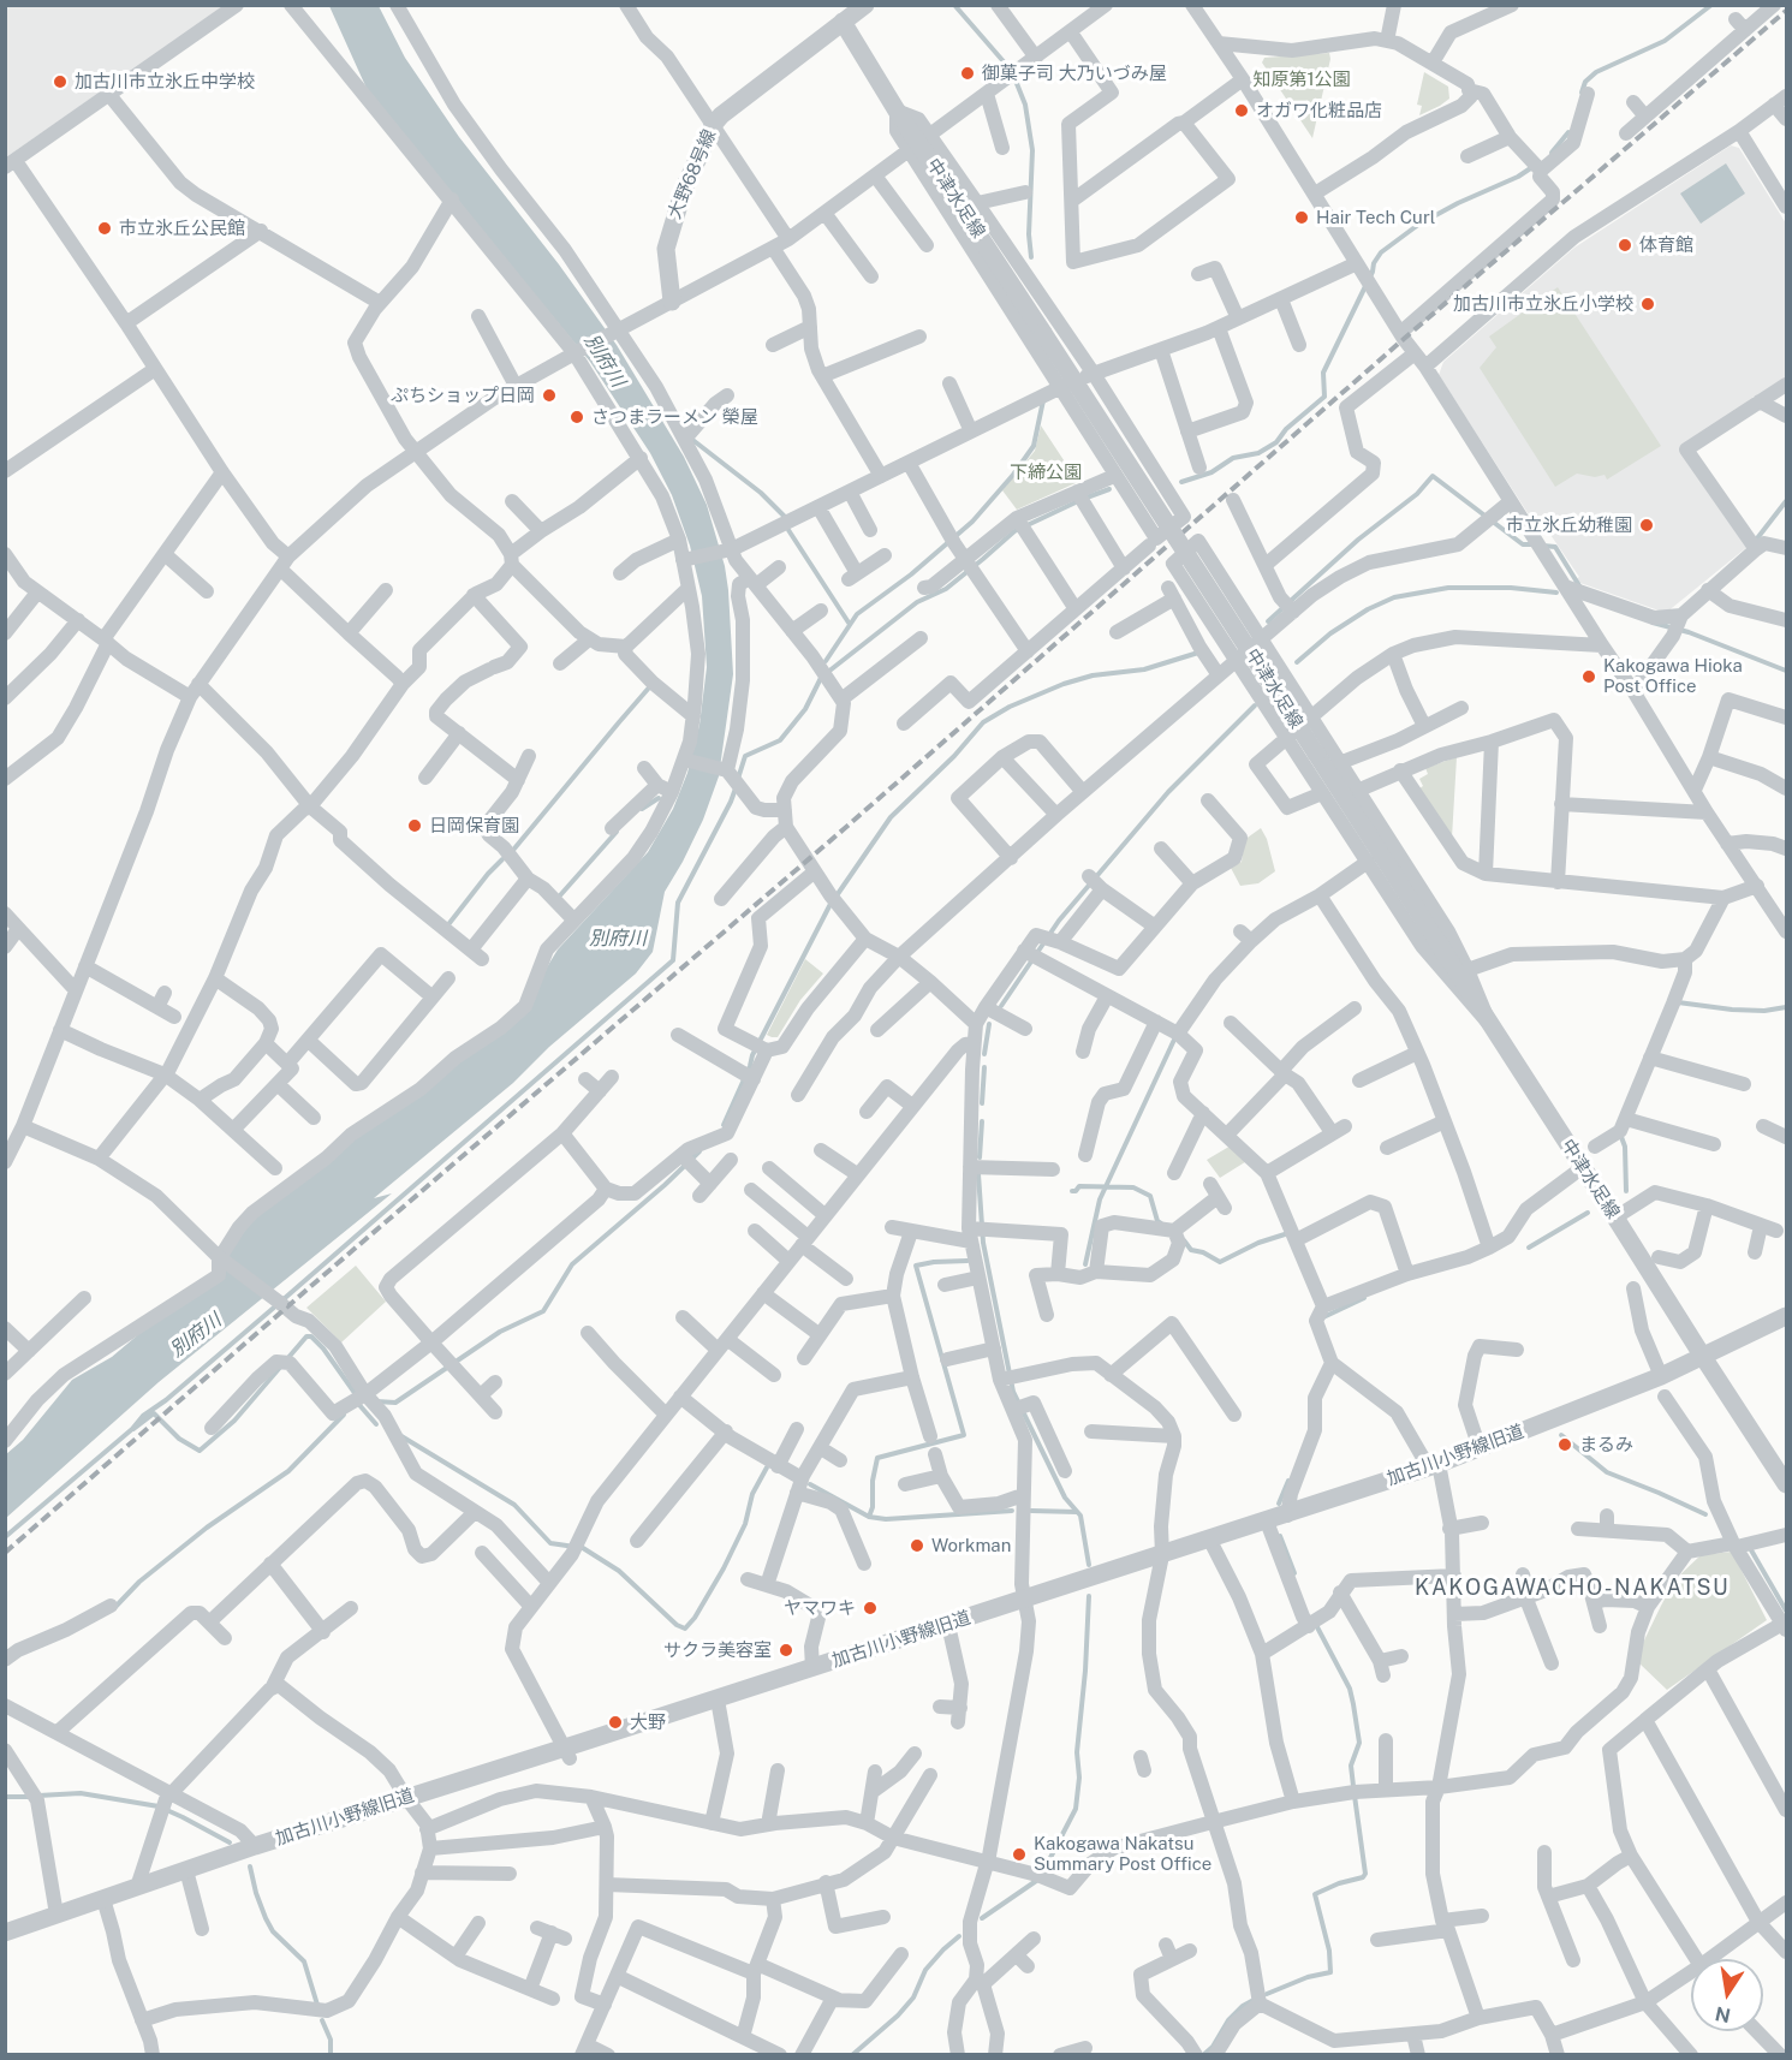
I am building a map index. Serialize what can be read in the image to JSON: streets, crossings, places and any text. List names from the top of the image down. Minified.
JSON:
{"streets":{"street":["大野68号線","中津水足線","加古川小野線旧道"]},"crossings":[["大野68号線","中津水足線"],["中津水足線","加古川小野線旧道"]],"districts":["KAKOGAWACHO-NAKATSU"],"water":["別府川"],"parks":["知原第1公園","下締公園"],"places":["御菓子司 大乃いづみ屋","加古川市立氷丘中学校","オガワ化粧品店","Hair Tech Curl","市立氷丘公民館","体育館","加古川市立氷丘小学校","ぷちショップ日岡","さつまラーメン 榮屋","市立氷丘幼稚園","Kakogawa Hioka Post Office","日岡保育園","まるみ","Workman","ヤマワキ","サクラ美容室","大野","Kakogawa Nakatsu Summary Post Office"],"north":"bottom"}
